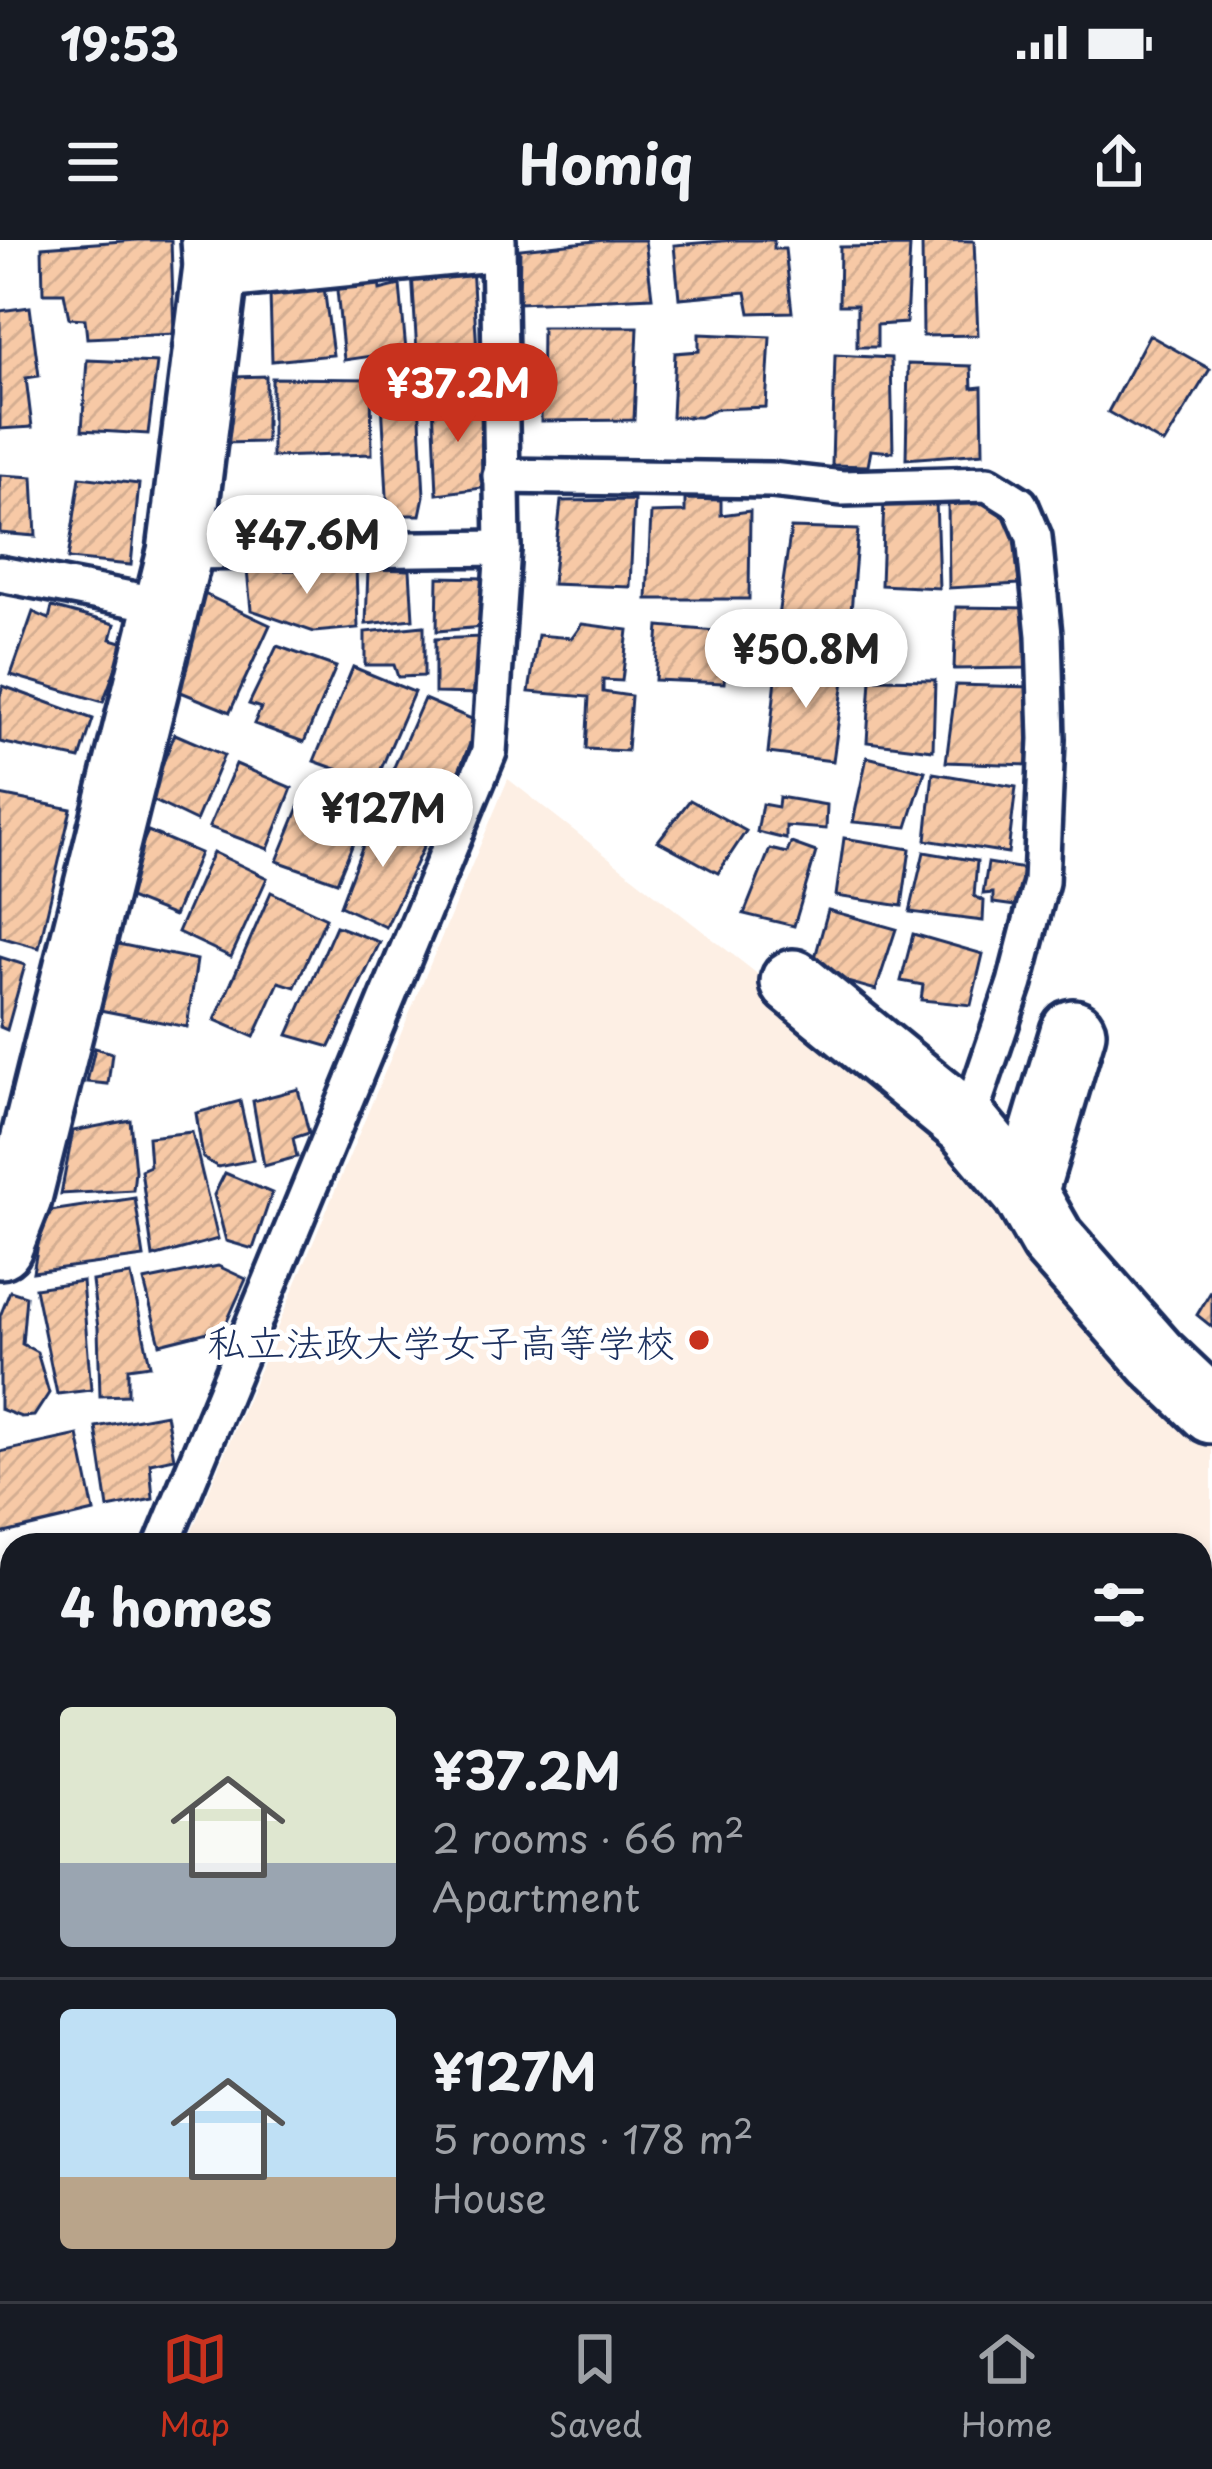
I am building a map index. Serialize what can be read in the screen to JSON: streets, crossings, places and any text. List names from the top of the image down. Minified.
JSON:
{"places":["私立法政大学女子高等学校"],"page":{"status":"19:53","header":"Homiq","price":["¥37.2M","¥47.6M","¥50.8M","¥127M"],"heading":"4 homes","list":[{"name":"¥37.2M","note":"2 rooms · 66 m² · Apartment"},{"name":"¥127M","note":"5 rooms · 178 m² · House"}],"tabs":["Map","Saved","Home"]}}
